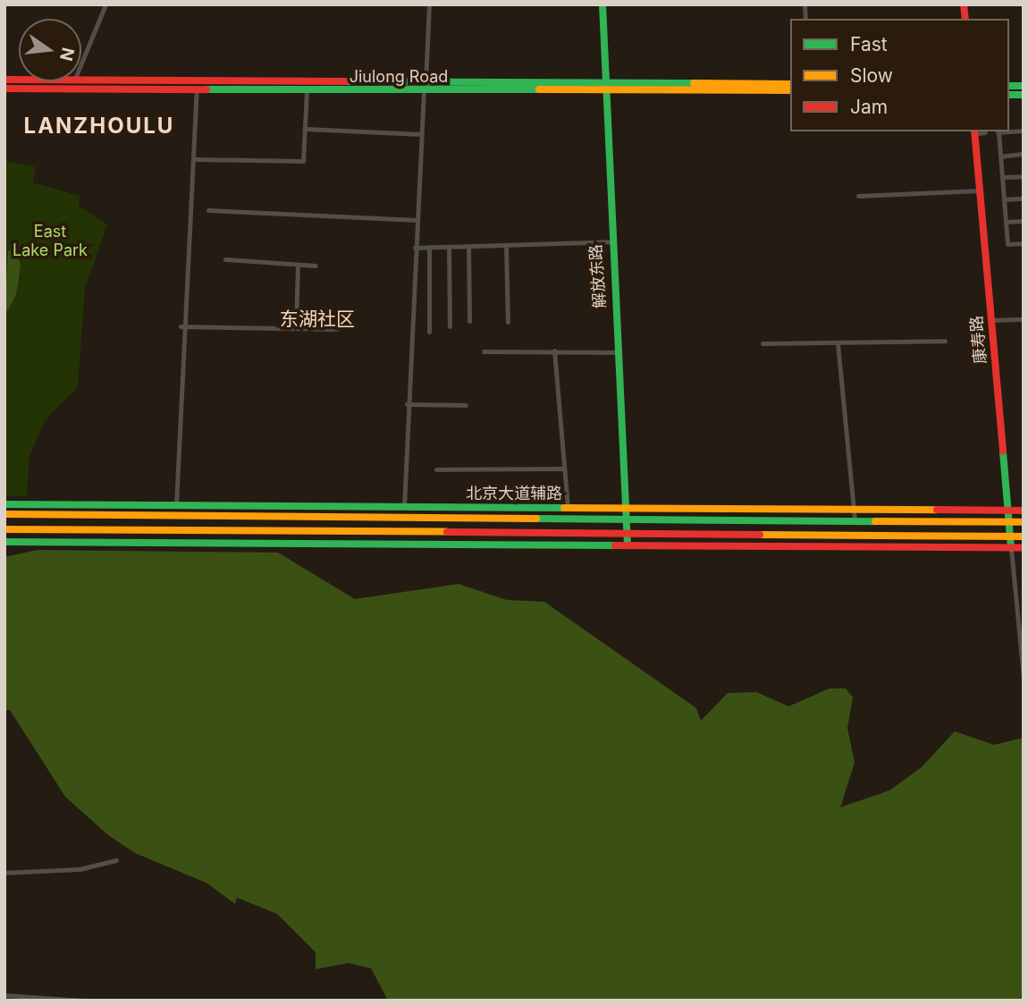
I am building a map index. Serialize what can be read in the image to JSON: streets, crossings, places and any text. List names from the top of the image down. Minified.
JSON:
{"streets":{"main road":["Jiulong Road","解放东路","康寿路","北京大道辅路"]},"crossings":[["Jiulong Road","解放东路"],["解放东路","北京大道辅路"],["康寿路","北京大道辅路"]],"districts":["LANZHOULU","东湖社区"],"parks":["East Lake Park"],"legend":["Fast","Slow","Jam"],"north":"right"}
